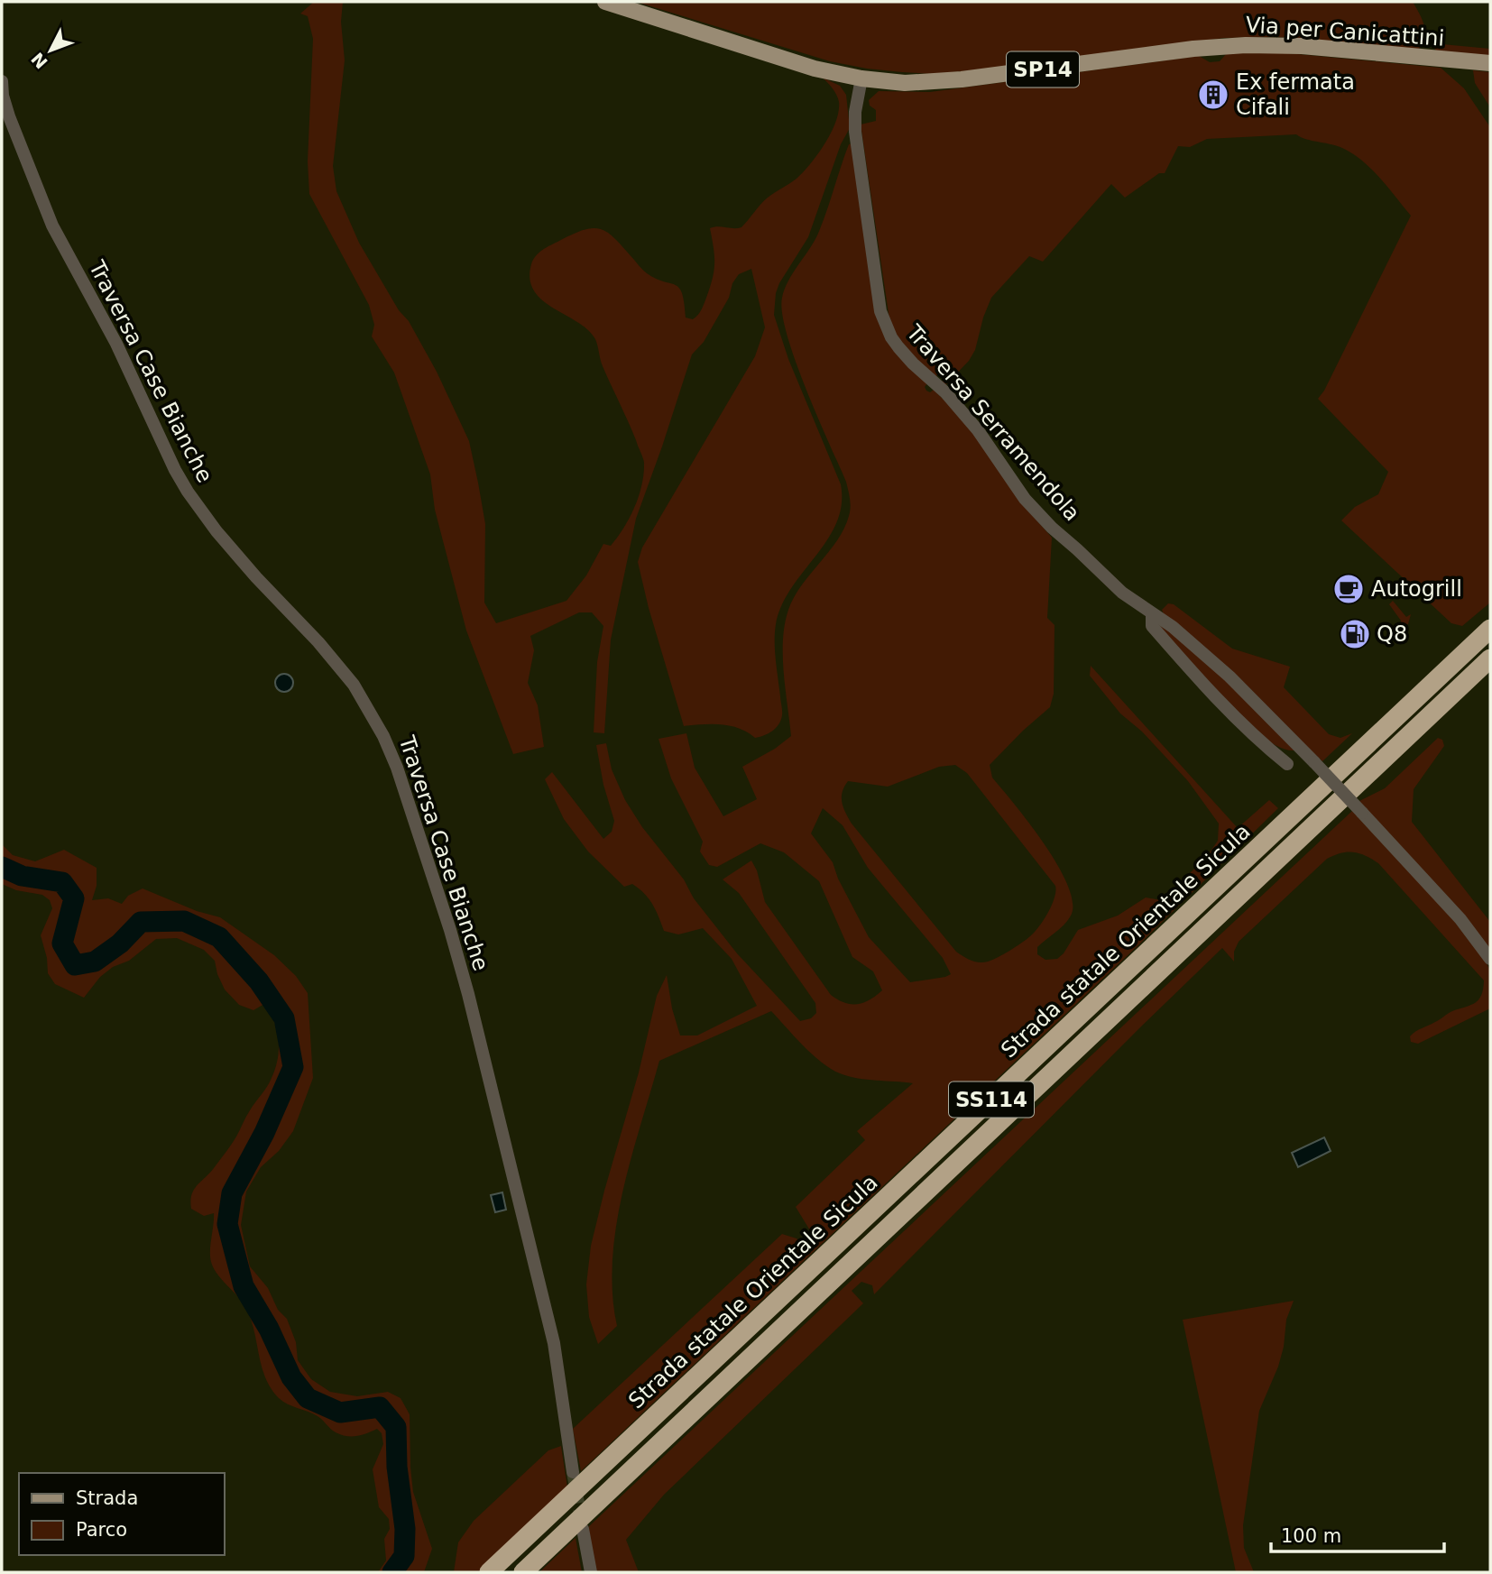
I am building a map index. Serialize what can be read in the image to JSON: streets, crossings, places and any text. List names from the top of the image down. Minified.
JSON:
{"streets":{"highway":["Strada statale Orientale Sicula","SS114"],"main road":["Via per Canicattini","SP14"],"street":["Traversa Case Bianche","Traversa Serramendola"]},"crossings":[["Via per Canicattini","Traversa Serramendola"]],"places":{"building":["Ex fermata Cifali"],"cafe":["Autogrill"],"fuel station":["Q8"]},"legend":["Strada","Parco"],"scale_bar":"100 m","north":"bottom left"}
